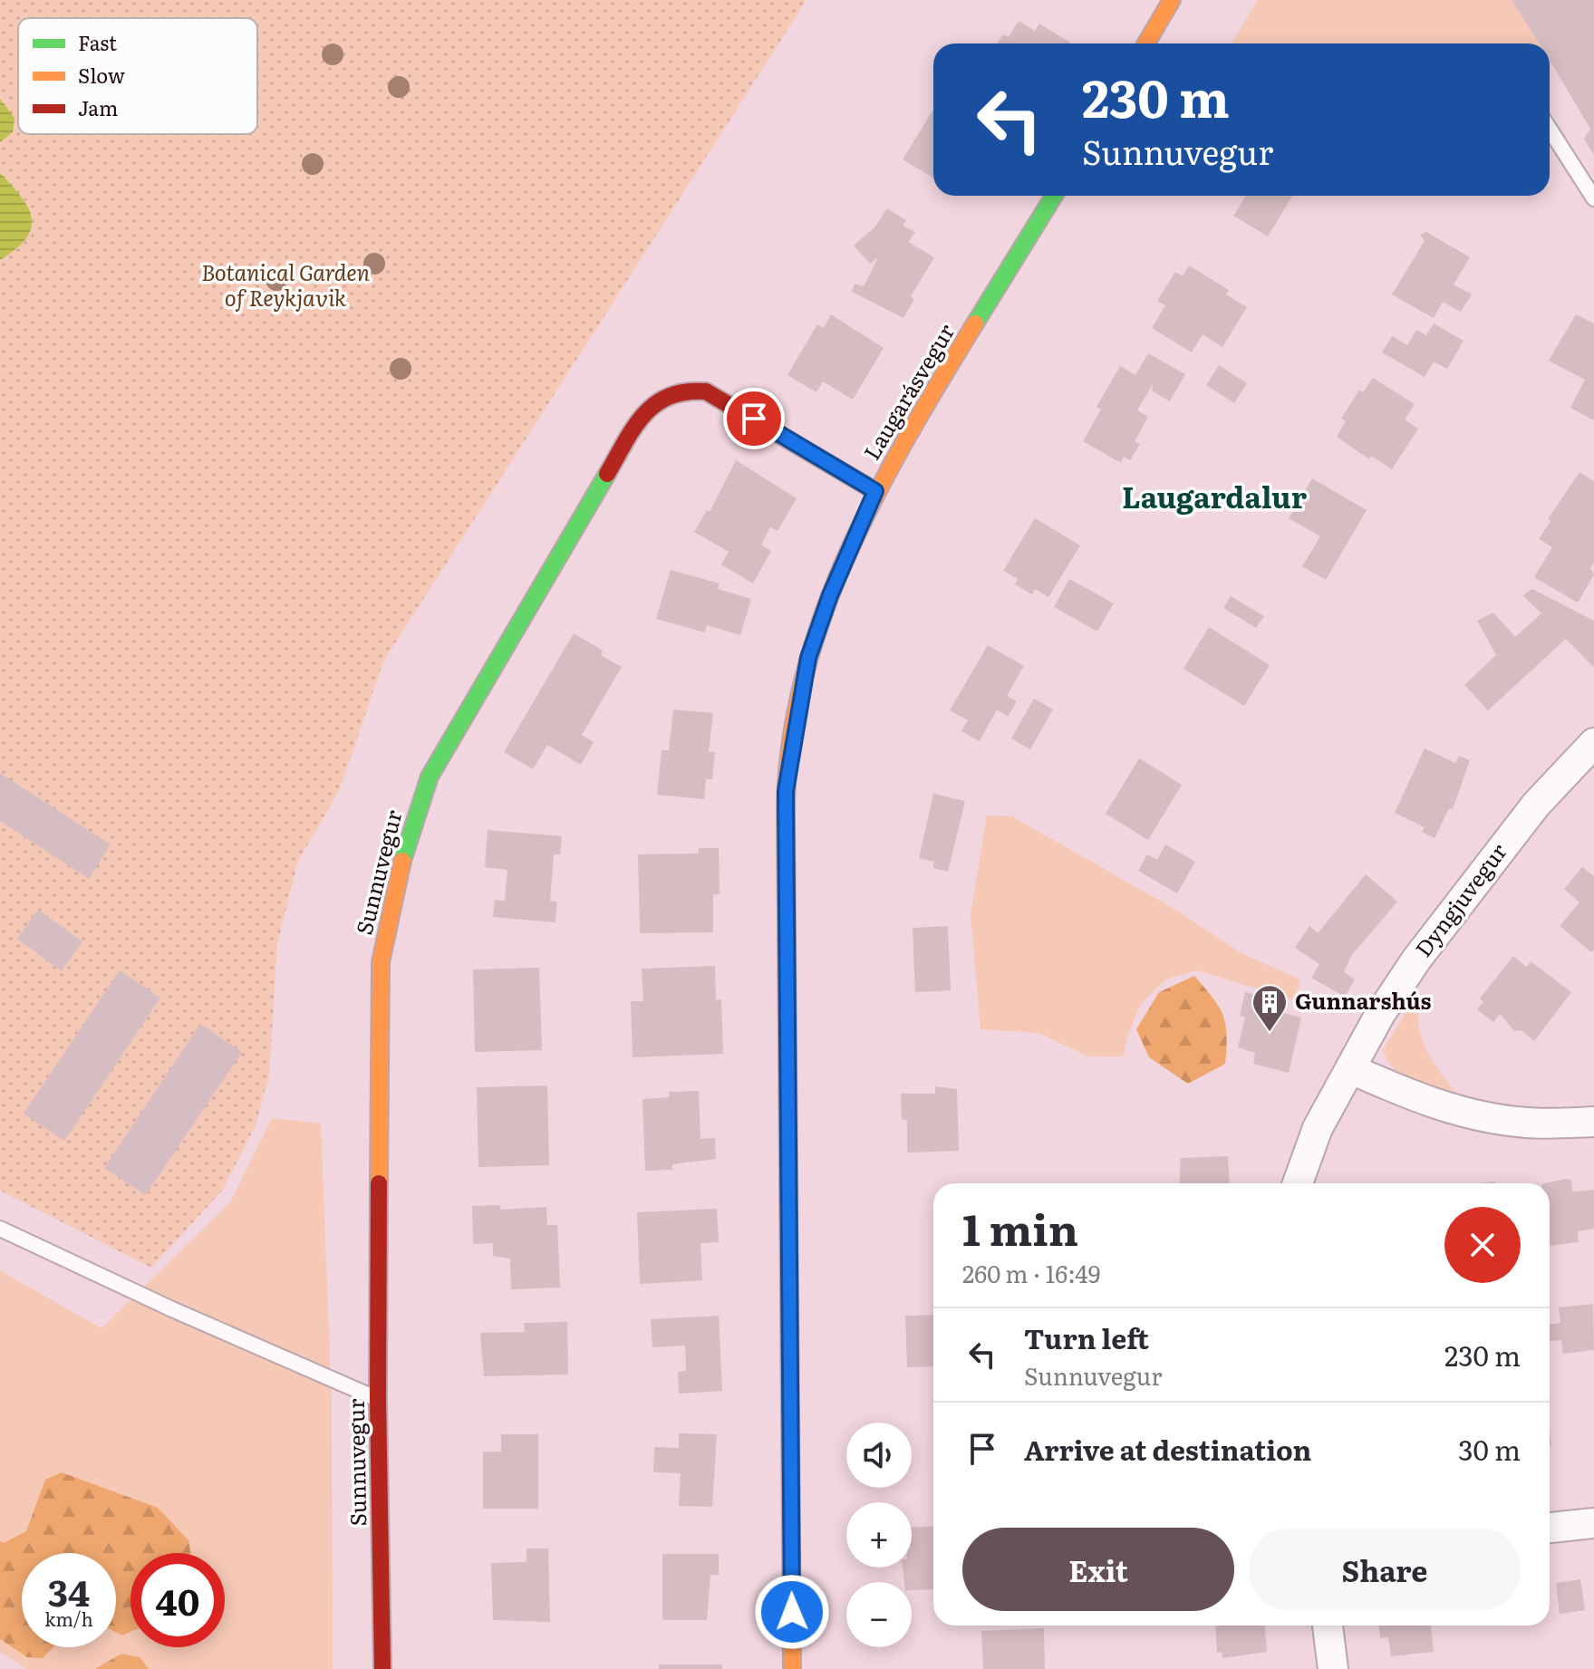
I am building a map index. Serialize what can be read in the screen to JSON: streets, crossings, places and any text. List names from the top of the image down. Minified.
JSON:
{"streets":{"street":["Laugarásvegur","Sunnuvegur","Dyngjuvegur"]},"crossings":[["Laugarásvegur","Sunnuvegur"]],"districts":["Laugardalur"],"parks":["Botanical Garden of Reykjavik"],"places":{"building":["Gunnarshús"]},"legend":["Fast","Slow","Jam"],"page":{"turn":["230 m","Sunnuvegur"],"heading":["1 min","260 m · 16:49"],"list":[{"name":"Turn left","note":"Sunnuvegur","value":"230 m"},{"name":"Arrive at destination","value":"30 m"}],"map_buttons":["+","−"],"buttons":["Exit","Share"],"speed":"34 km/h","limit":"40"}}
